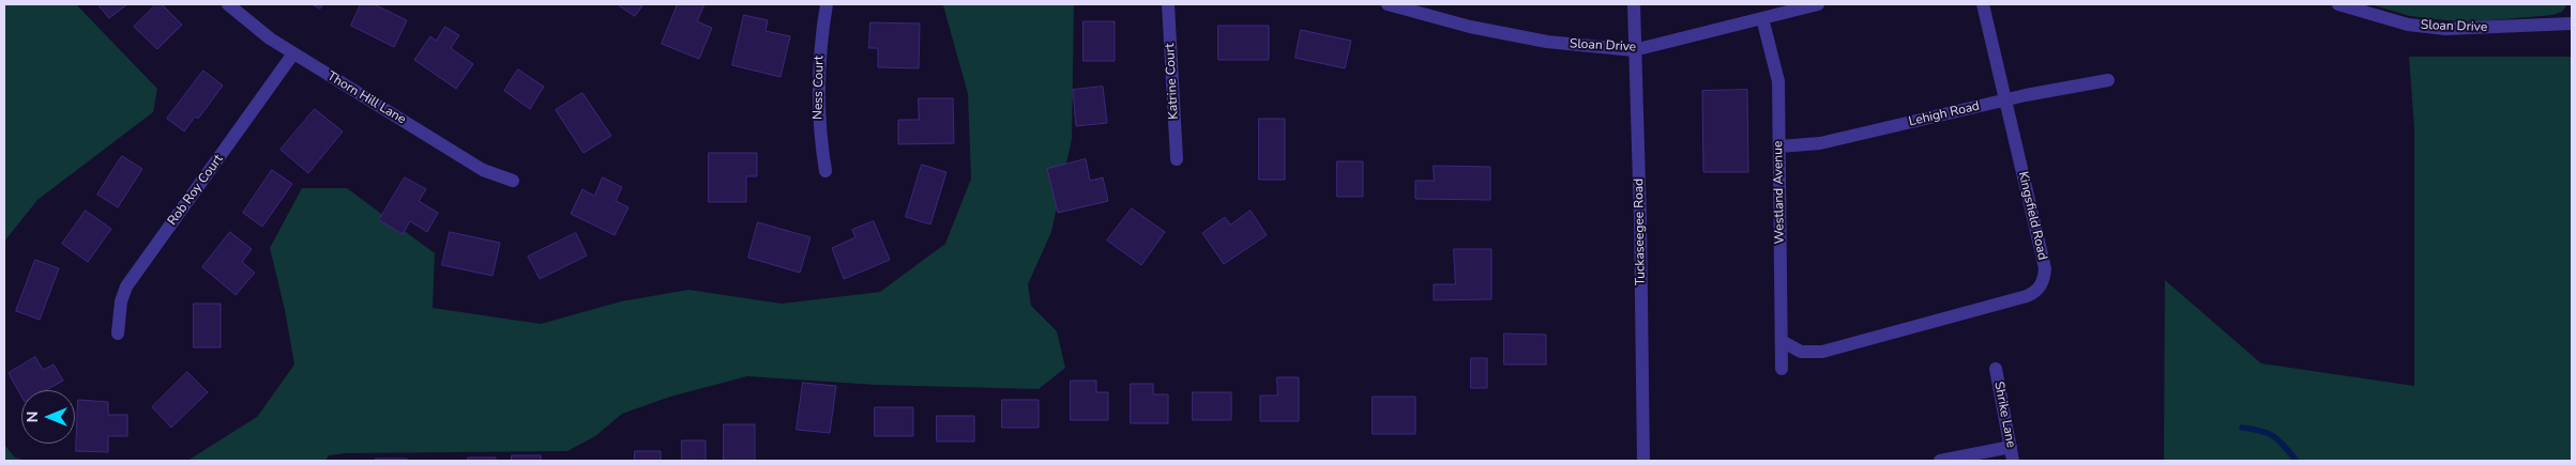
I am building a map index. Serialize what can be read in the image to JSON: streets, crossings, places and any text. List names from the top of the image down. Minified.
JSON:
{"streets":{"street":["Sloan Drive","Katrine Court","Ness Court","Thorn Hill Lane","Lehigh Road","Rob Roy Court","Westland Avenue","Kingsfield Road","Tuckaseegee Road","Shrike Lane"]},"crossings":[["Sloan Drive","Westland Avenue"],["Sloan Drive","Tuckaseegee Road"],["Thorn Hill Lane","Rob Roy Court"],["Lehigh Road","Westland Avenue"],["Lehigh Road","Kingsfield Road"],["Westland Avenue","Kingsfield Road"]],"north":"left"}
